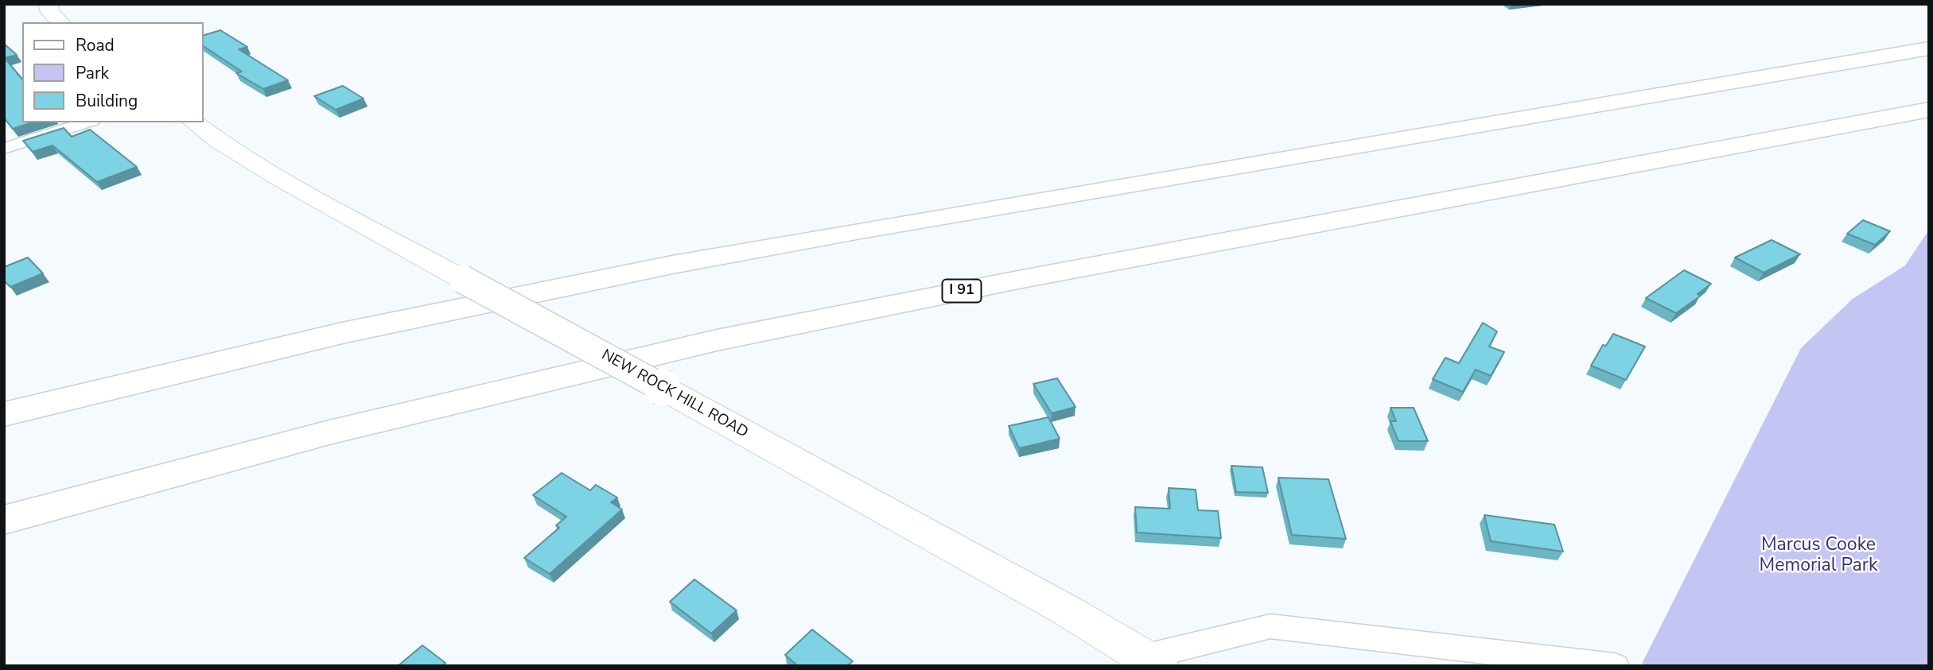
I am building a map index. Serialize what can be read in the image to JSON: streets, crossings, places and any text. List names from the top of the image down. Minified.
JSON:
{"streets":{"highway":["I 91"],"main road":["NEW ROCK HILL ROAD"]},"parks":["Marcus Cooke Memorial Park"],"legend":["Road","Park","Building"]}
